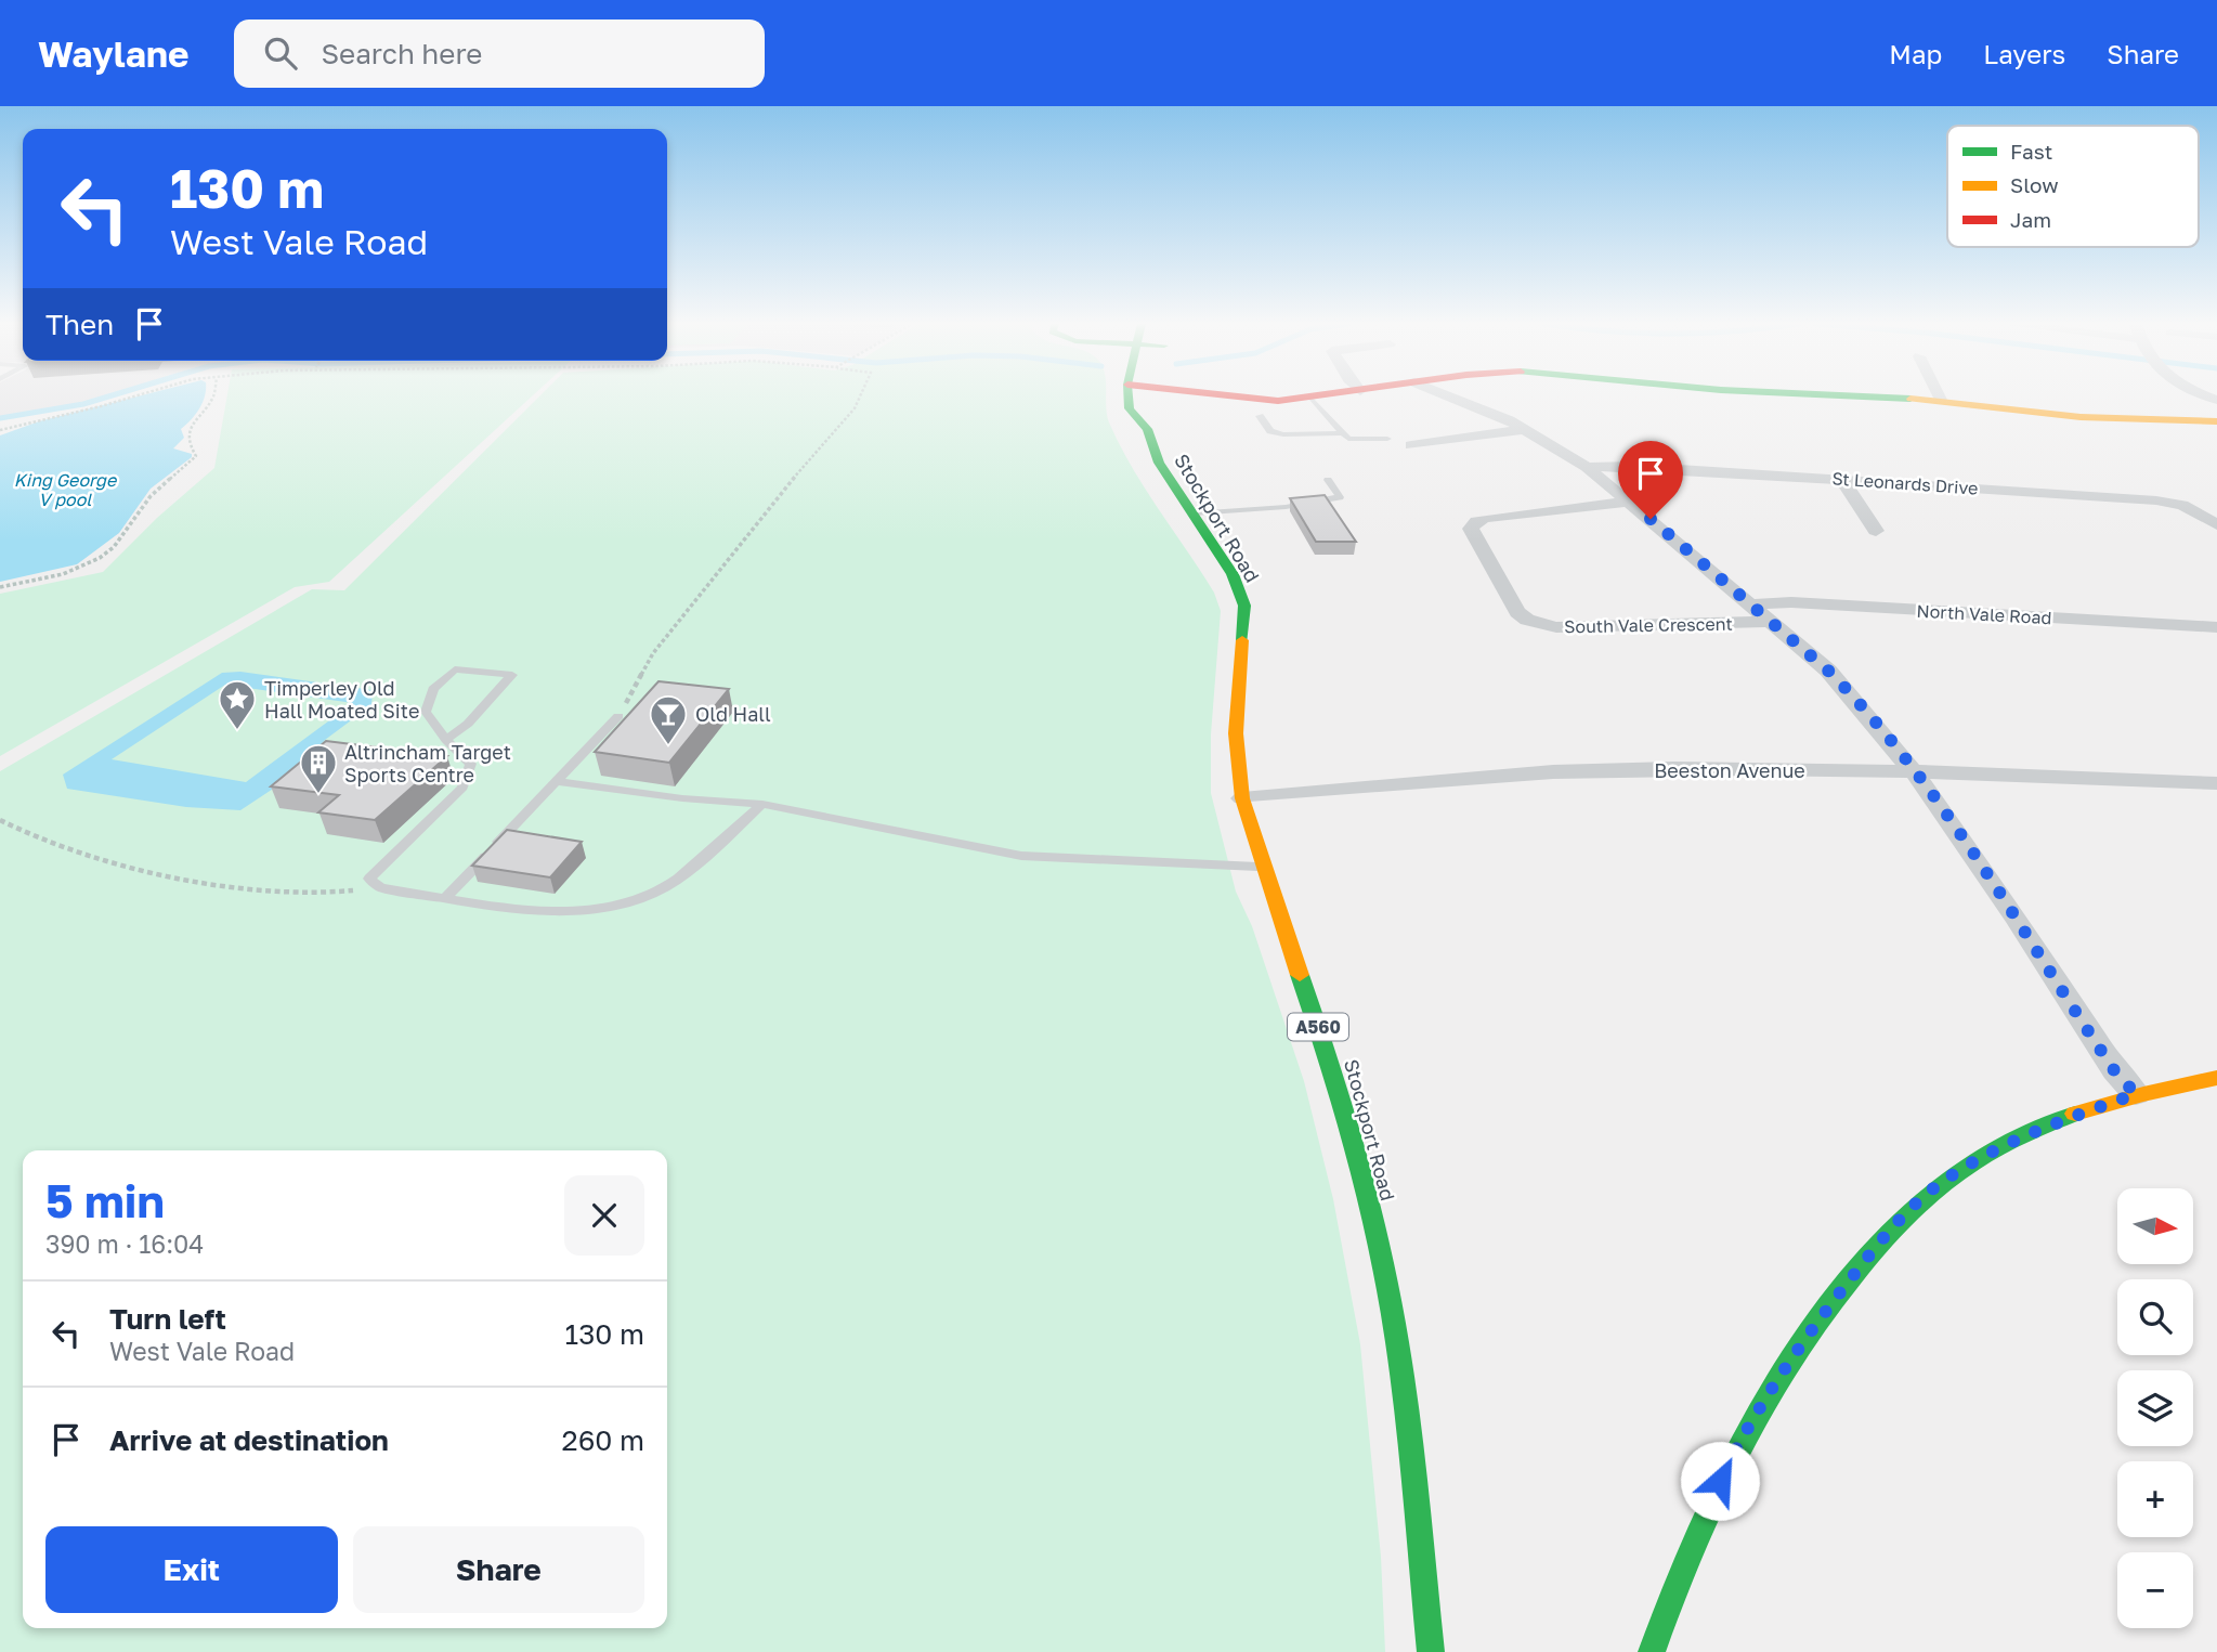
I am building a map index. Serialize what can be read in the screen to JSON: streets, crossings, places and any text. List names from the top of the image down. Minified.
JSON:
{"streets":{"main road":["Stockport Road","A560"],"street":["St Leonards Drive","North Vale Road","South Vale Crescent","Beeston Avenue"]},"crossings":[["Stockport Road","Beeston Avenue"]],"water":["King George V pool"],"places":{"place":["Timperley Old Hall Moated Site"],"bar":["Old Hall"],"building":["Altrincham Target Sports Centre"]},"legend":["Fast","Slow","Jam"],"north":"right","page":{"header":"Waylane","search":"Search here","nav":["Map","Layers","Share"],"turn":["130 m","West Vale Road"],"then":"Then","heading":["5 min","390 m · 16:04"],"map_buttons":["+","−"],"list":[{"name":"Turn left","note":"West Vale Road","value":"130 m"},{"name":"Arrive at destination","value":"260 m"}],"buttons":["Exit","Share"]}}
